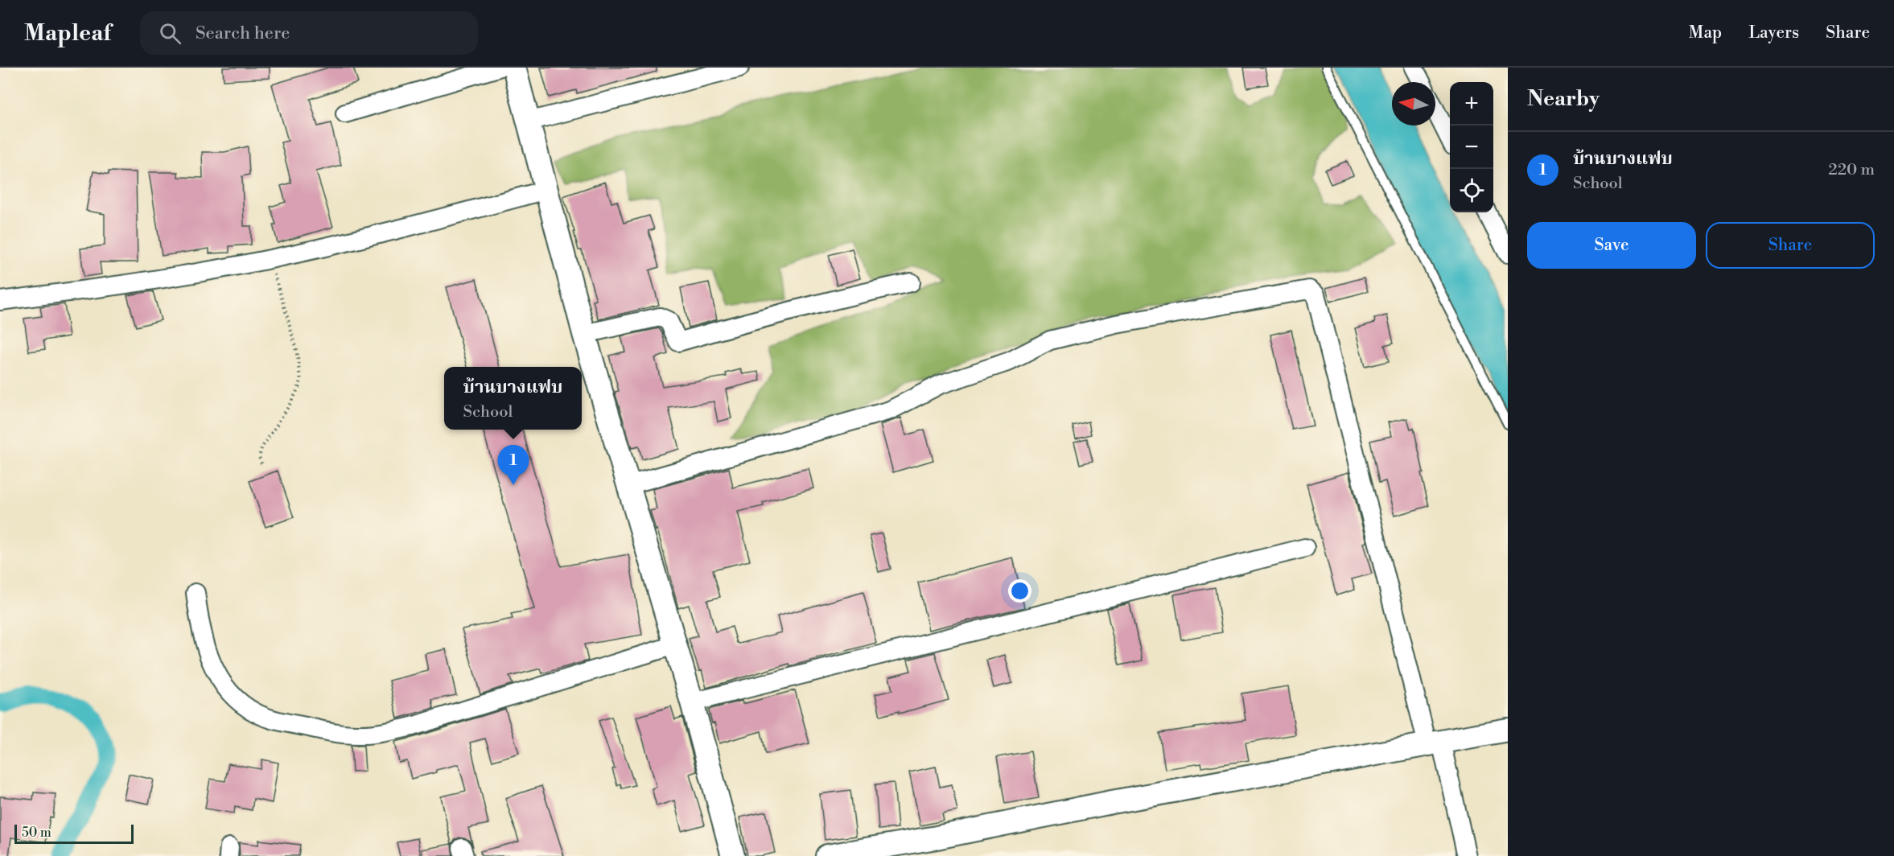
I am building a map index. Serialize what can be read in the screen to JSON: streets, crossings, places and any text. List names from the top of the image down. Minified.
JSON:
{"scale_bar":"50 m","north":"left","page":{"header":"Mapleaf","search":"Search here","nav":["Map","Layers","Share"],"heading":"Nearby","map_buttons":["+","−"],"list":[{"mark":"1","name":"บ้านบางแฟบ","note":"School","value":"220 m"}],"buttons":["Save","Share"],"popup":["บ้านบางแฟบ","School"],"pins":"1","scale":"50 m"}}
